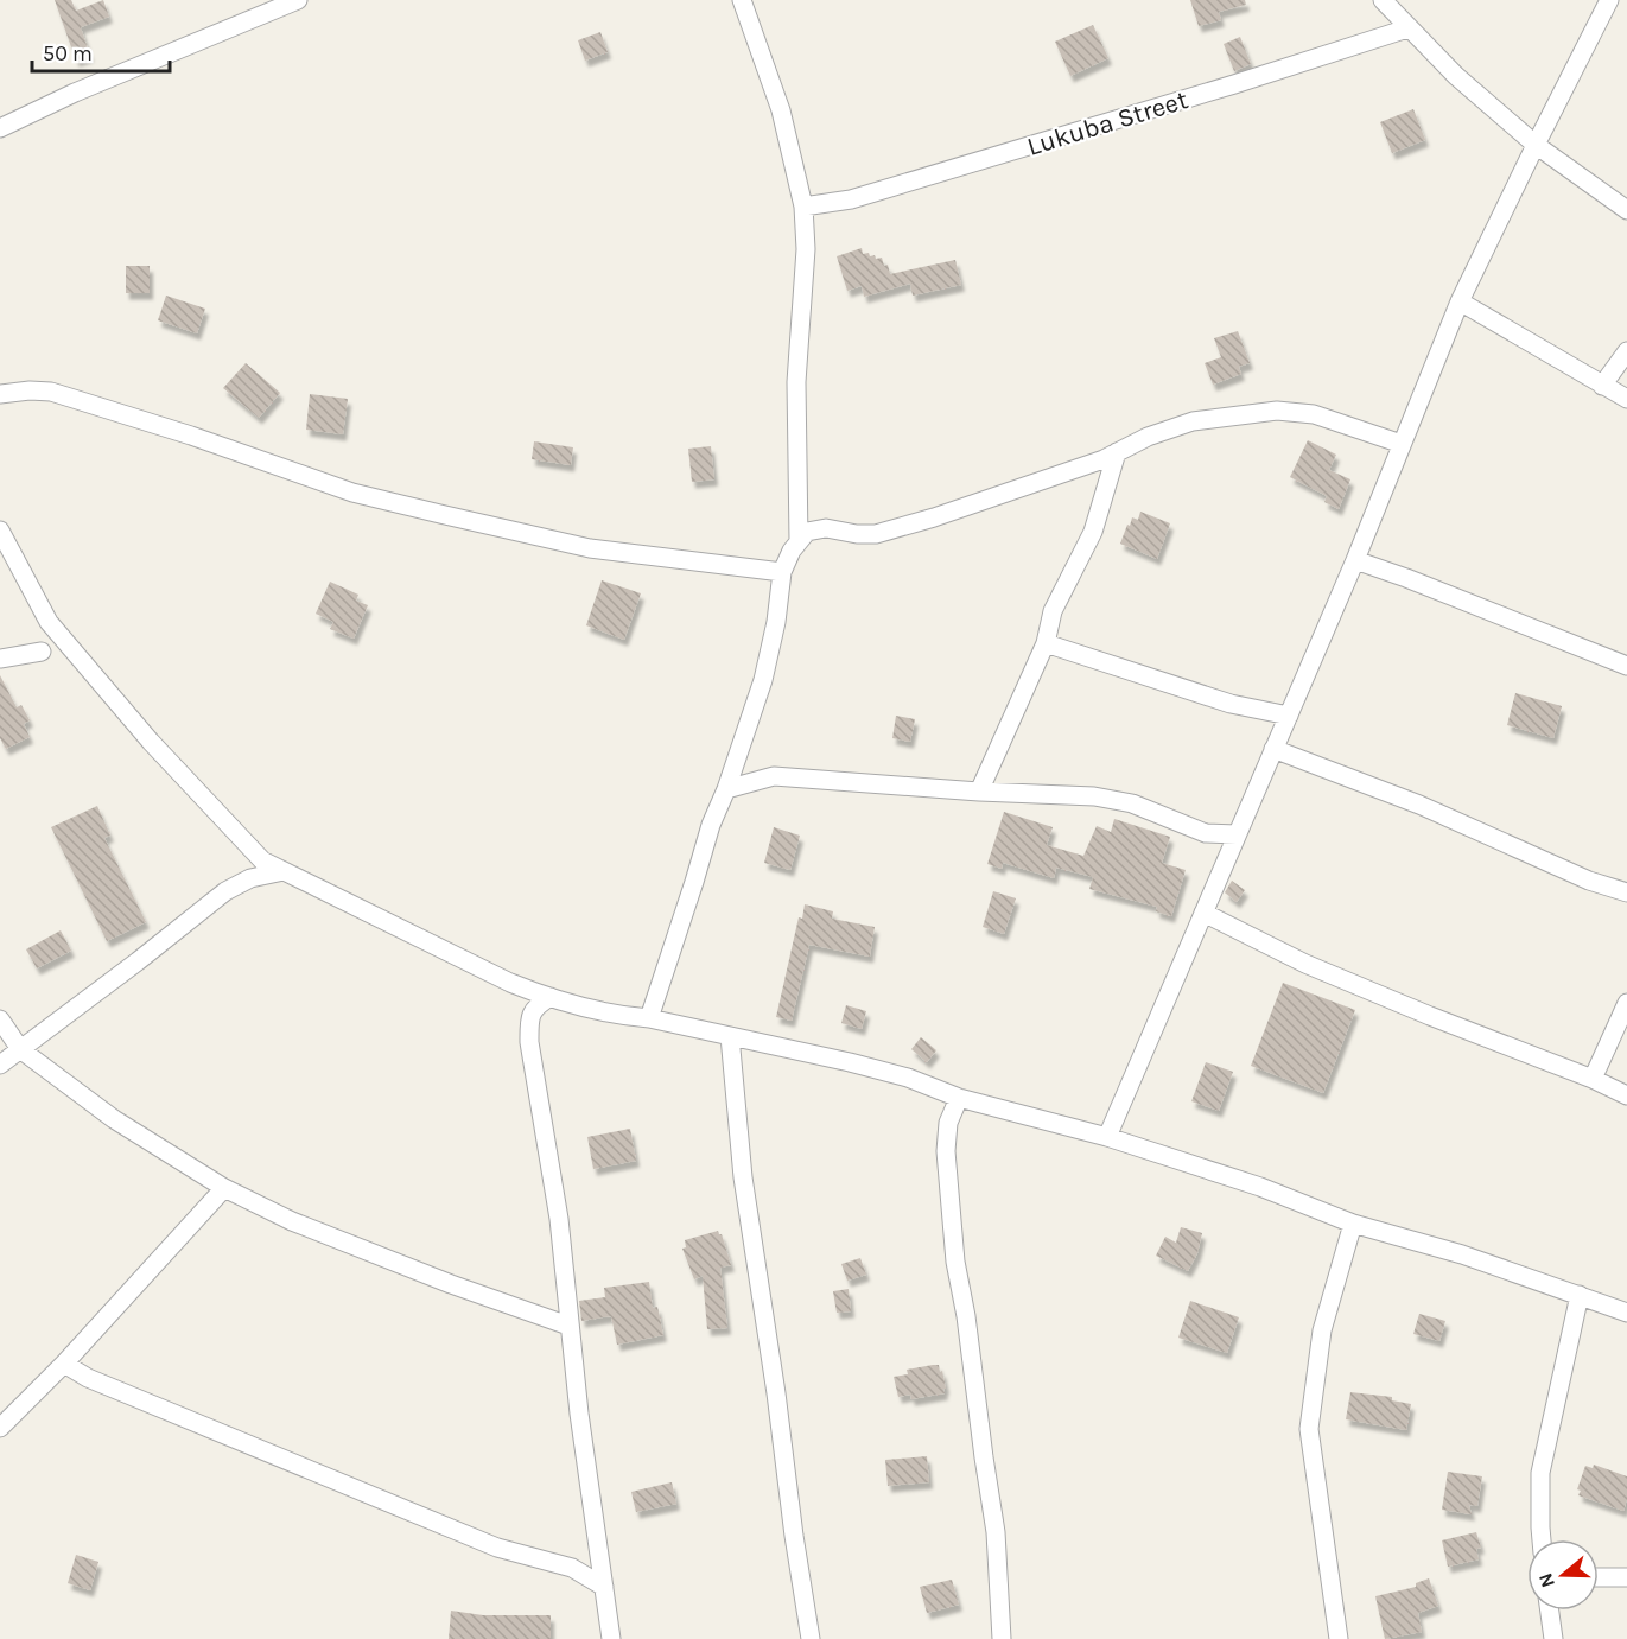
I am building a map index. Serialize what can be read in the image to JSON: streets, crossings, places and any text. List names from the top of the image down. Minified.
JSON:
{"streets":{"street":["Lukuba Street"]},"scale_bar":"50 m","north":"left"}
